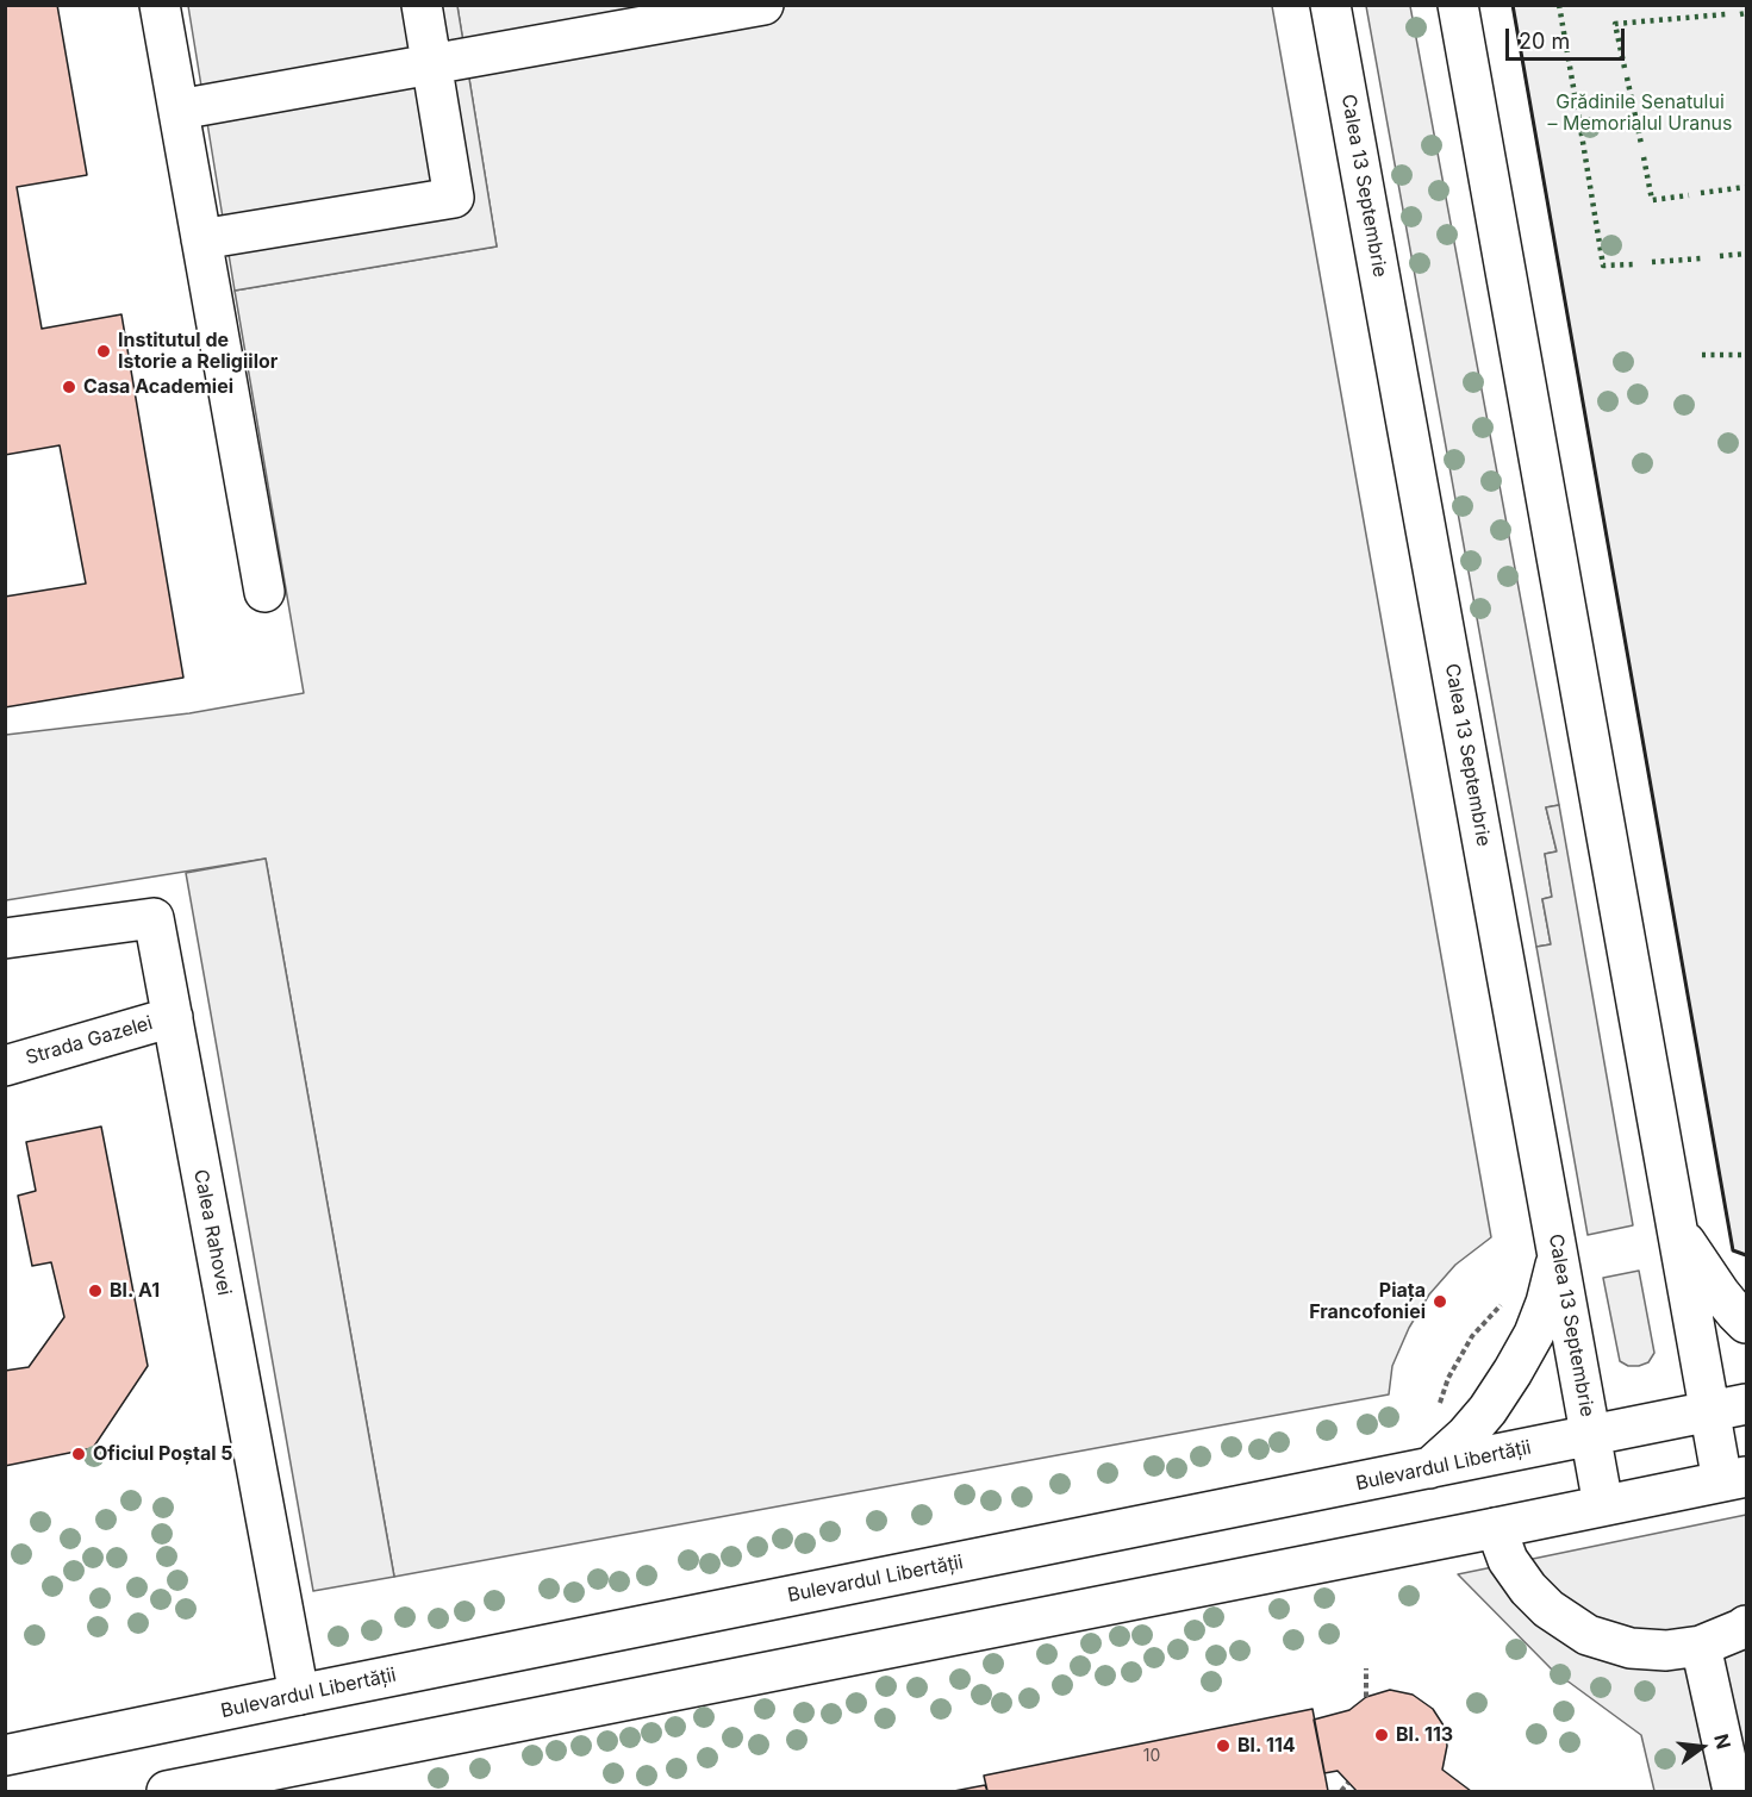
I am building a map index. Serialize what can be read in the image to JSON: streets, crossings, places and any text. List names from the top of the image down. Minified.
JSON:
{"streets":{"main road":["Calea 13 Septembrie","Strada Gazelei","Calea Rahovei","Bulevardul Libertății"]},"crossings":[["Calea 13 Septembrie","Bulevardul Libertății"],["Strada Gazelei","Calea Rahovei"],["Calea Rahovei","Bulevardul Libertății"]],"parks":["Grădinile Senatului – Memorialul Uranus"],"places":["Institutul de Istorie a Religiilor","Casa Academiei","Bl. A1","Piața Francofoniei","Oficiul Poștal 5","Bl. 113","Bl. 114"],"house_numbers":["10"],"scale_bar":"20 m","north":"right"}
